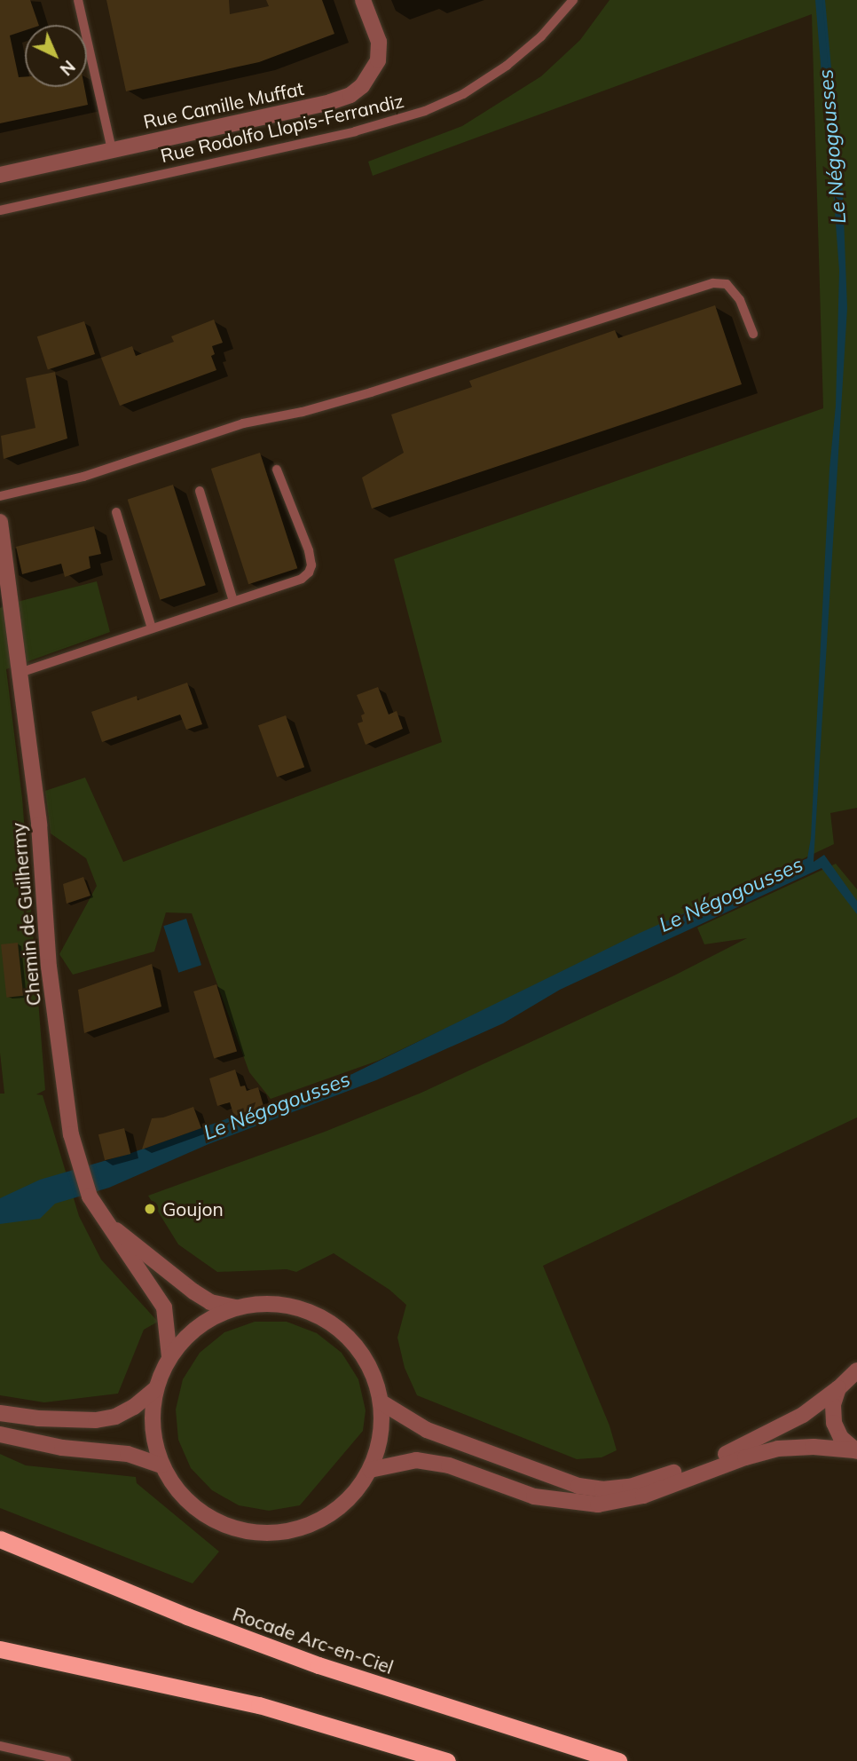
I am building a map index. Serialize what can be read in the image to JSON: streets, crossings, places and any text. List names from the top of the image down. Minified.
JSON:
{"streets":{"highway":["Rocade Arc-en-Ciel"],"street":["Rue Camille Muffat","Chemin de Guilhermy"],"lane":["Rue Rodolfo Llopis-Ferrandiz"]},"water":["Le Négogousses"],"places":["Goujon"],"north":"bottom right"}
